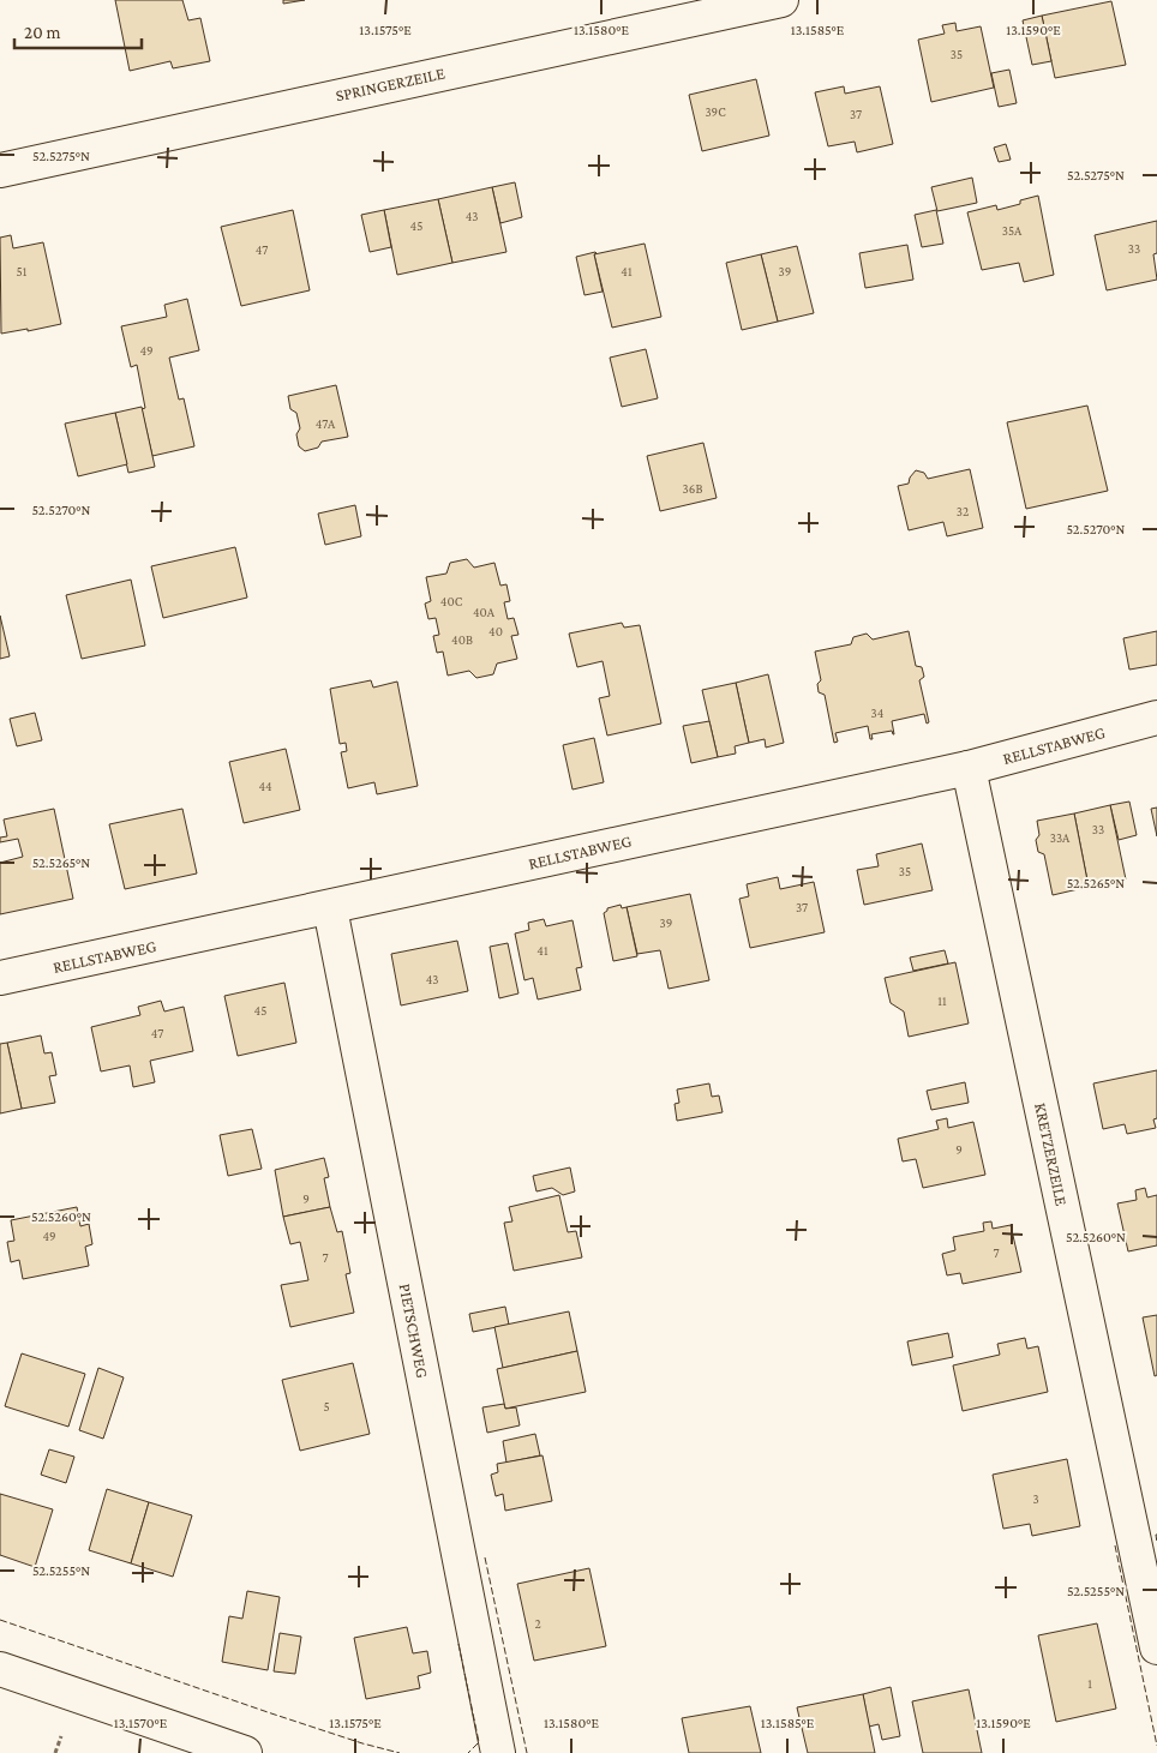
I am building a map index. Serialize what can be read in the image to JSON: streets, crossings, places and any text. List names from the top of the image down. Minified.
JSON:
{"streets":{"street":["SPRINGERZEILE","RELLSTABWEG","KRETZERZEILE","PIETSCHWEG"]},"crossings":[["RELLSTABWEG","KRETZERZEILE"],["RELLSTABWEG","PIETSCHWEG"]],"house_numbers":["35","39C","37","43","45","35A","33","47","51","41","39","49","47A","36B","32","40C","40A","40","40B","34","44","33","33A","35","37","39","41","43","11","45","47","9","9","49","7","7","5","3","2","1"],"scale_bar":"20 m","coordinates":["13.1575°E","13.1580°E","13.1585°E","13.1590°E","52.5275°N","52.5270°N","52.5265°N","52.5260°N","52.5255°N","13.1570°E"]}
